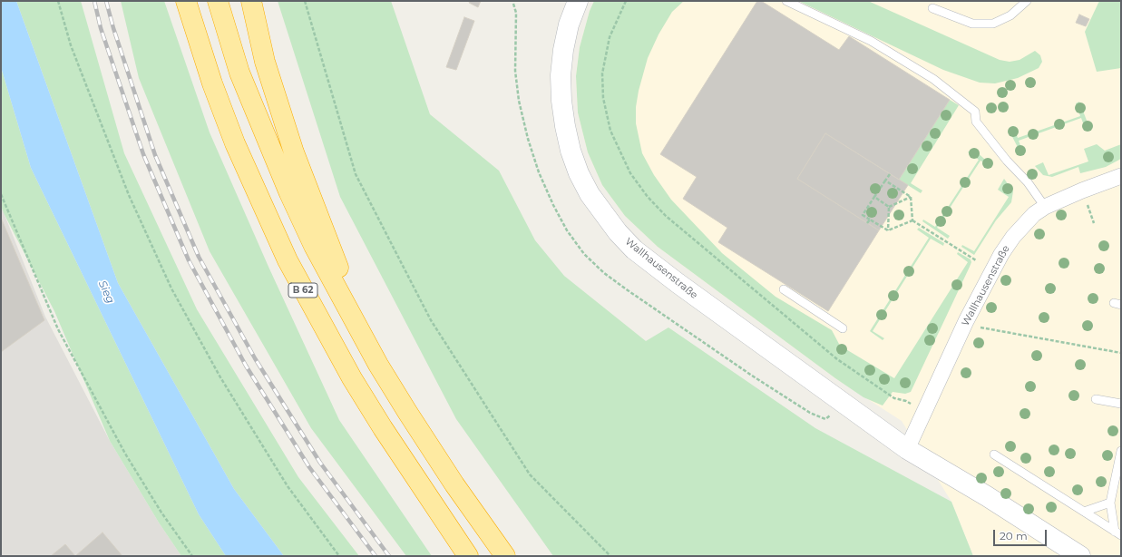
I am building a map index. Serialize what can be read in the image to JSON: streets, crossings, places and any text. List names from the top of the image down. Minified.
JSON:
{"streets":{"highway":["B 62"],"street":["Wallhausenstraße"]},"water":["Sieg"],"scale_bar":"20 m"}
